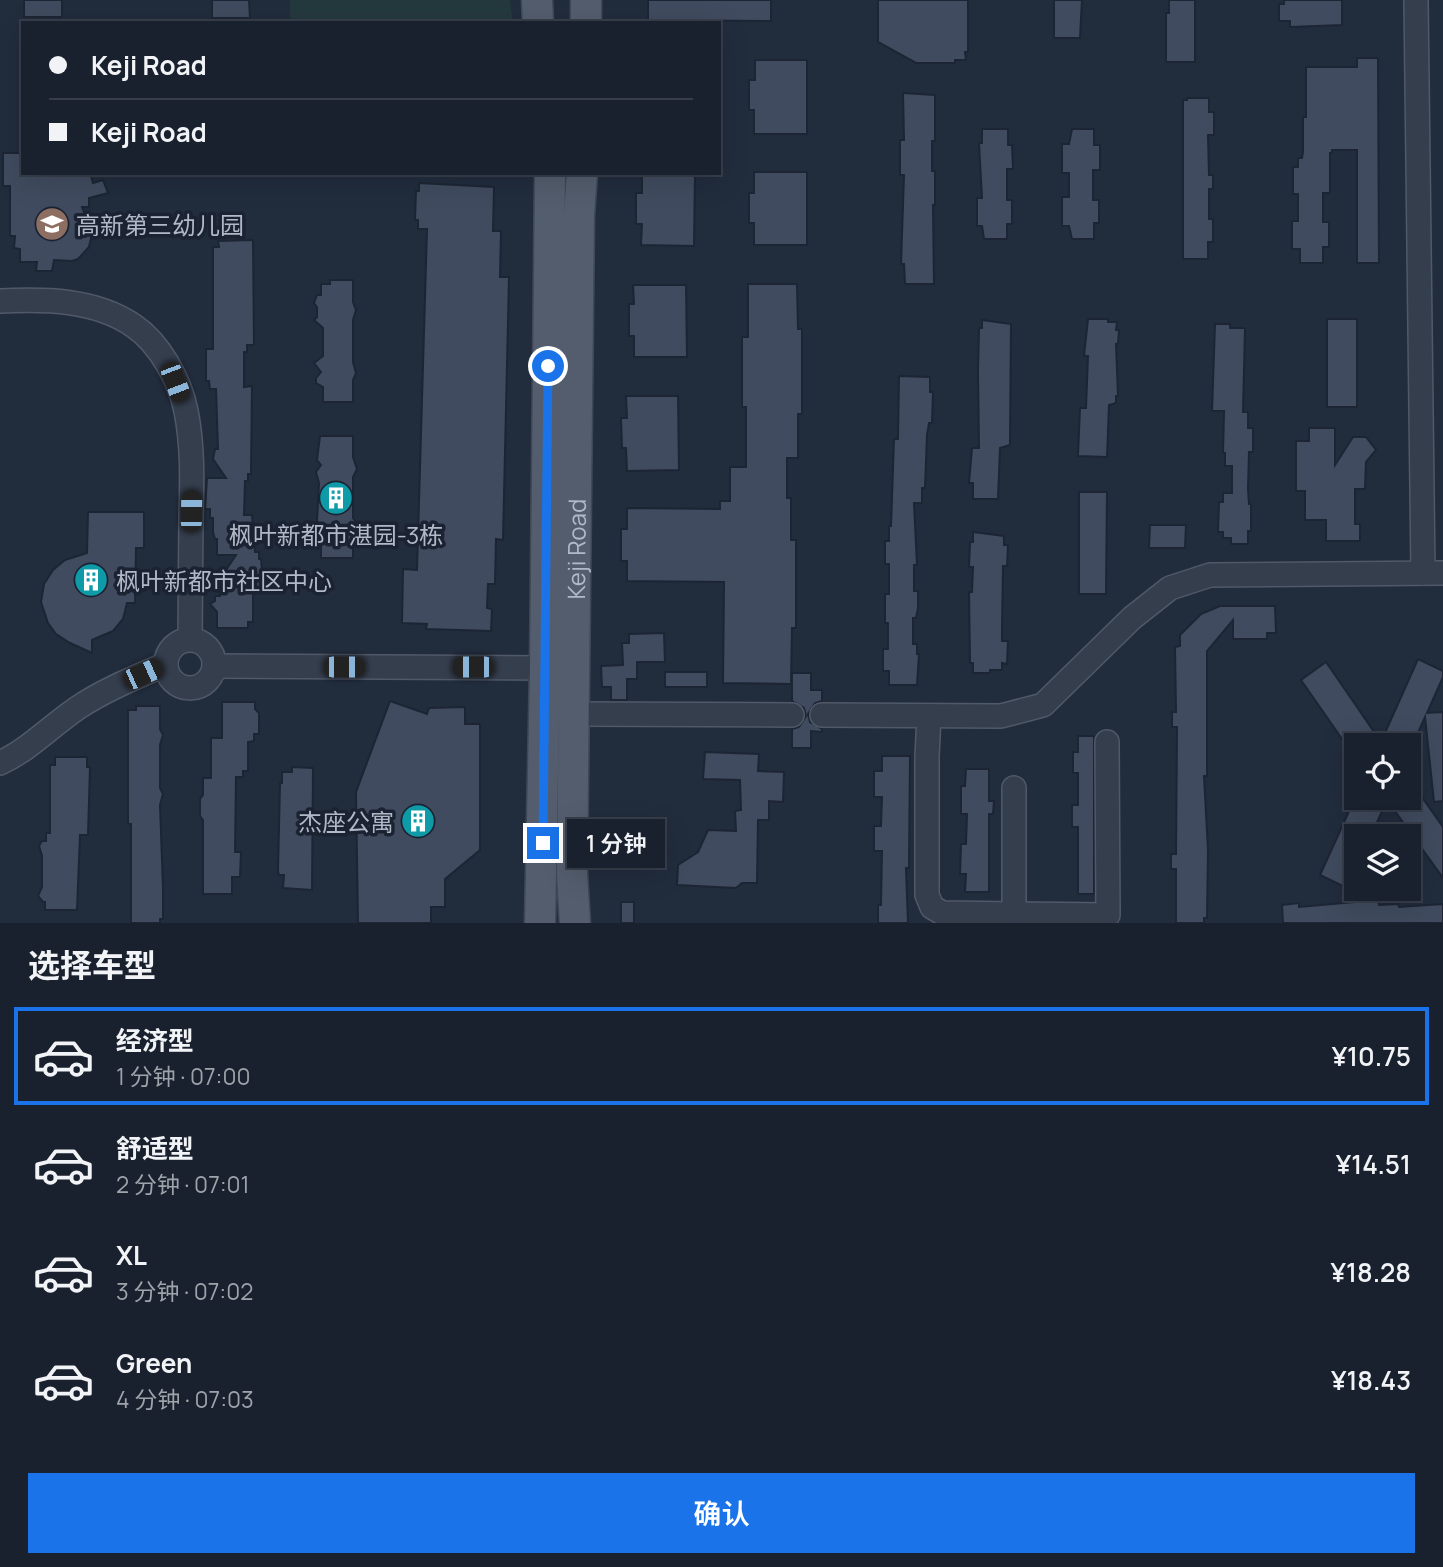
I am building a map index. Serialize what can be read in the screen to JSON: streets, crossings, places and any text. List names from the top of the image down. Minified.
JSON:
{"streets":{"main road":["Keji Road"]},"places":{"school or university":["高新第三幼儿园"],"building":["枫叶新都市湛园-3栋","枫叶新都市社区中心","杰座公寓"]},"page":{"banner":["Keji Road","Keji Road"],"bubble":"1 分钟","heading":"选择车型","list":[{"name":"经济型","note":"1 分钟 · 07:00","value":"¥10.75"},{"name":"舒适型","note":"2 分钟 · 07:01","value":"¥14.51"},{"name":"XL","note":"3 分钟 · 07:02","value":"¥18.28"},{"name":"Green","note":"4 分钟 · 07:03","value":"¥18.43"}],"buttons":"确认"}}
